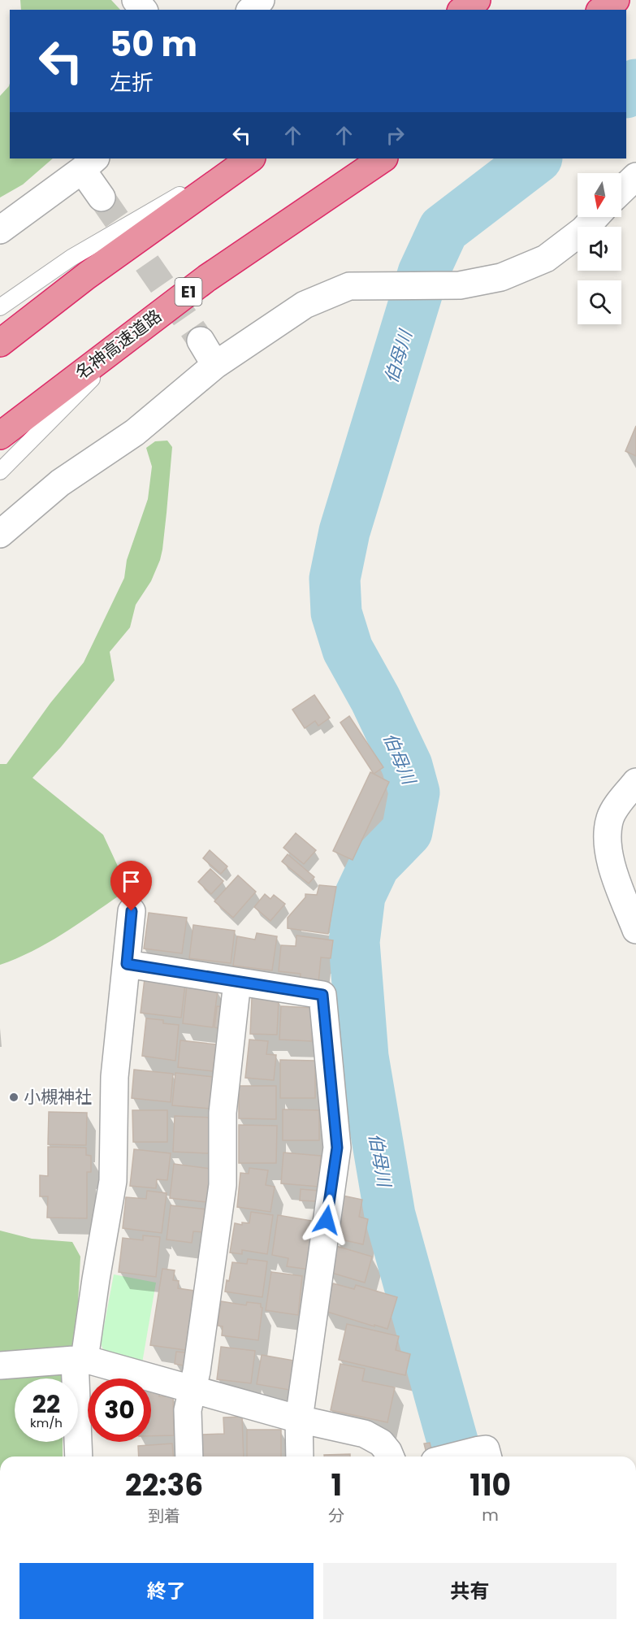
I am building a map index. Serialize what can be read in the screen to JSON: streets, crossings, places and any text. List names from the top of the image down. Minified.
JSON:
{"streets":{"highway":["E1","名神高速道路"]},"water":["伯母川"],"places":["小槻神社"],"north":"bottom","page":{"turn":["50 m","左折"],"speed":"22 km/h","limit":"30","eta":["22:36","到着","1","分","110","m"],"buttons":["終了","共有"]}}
